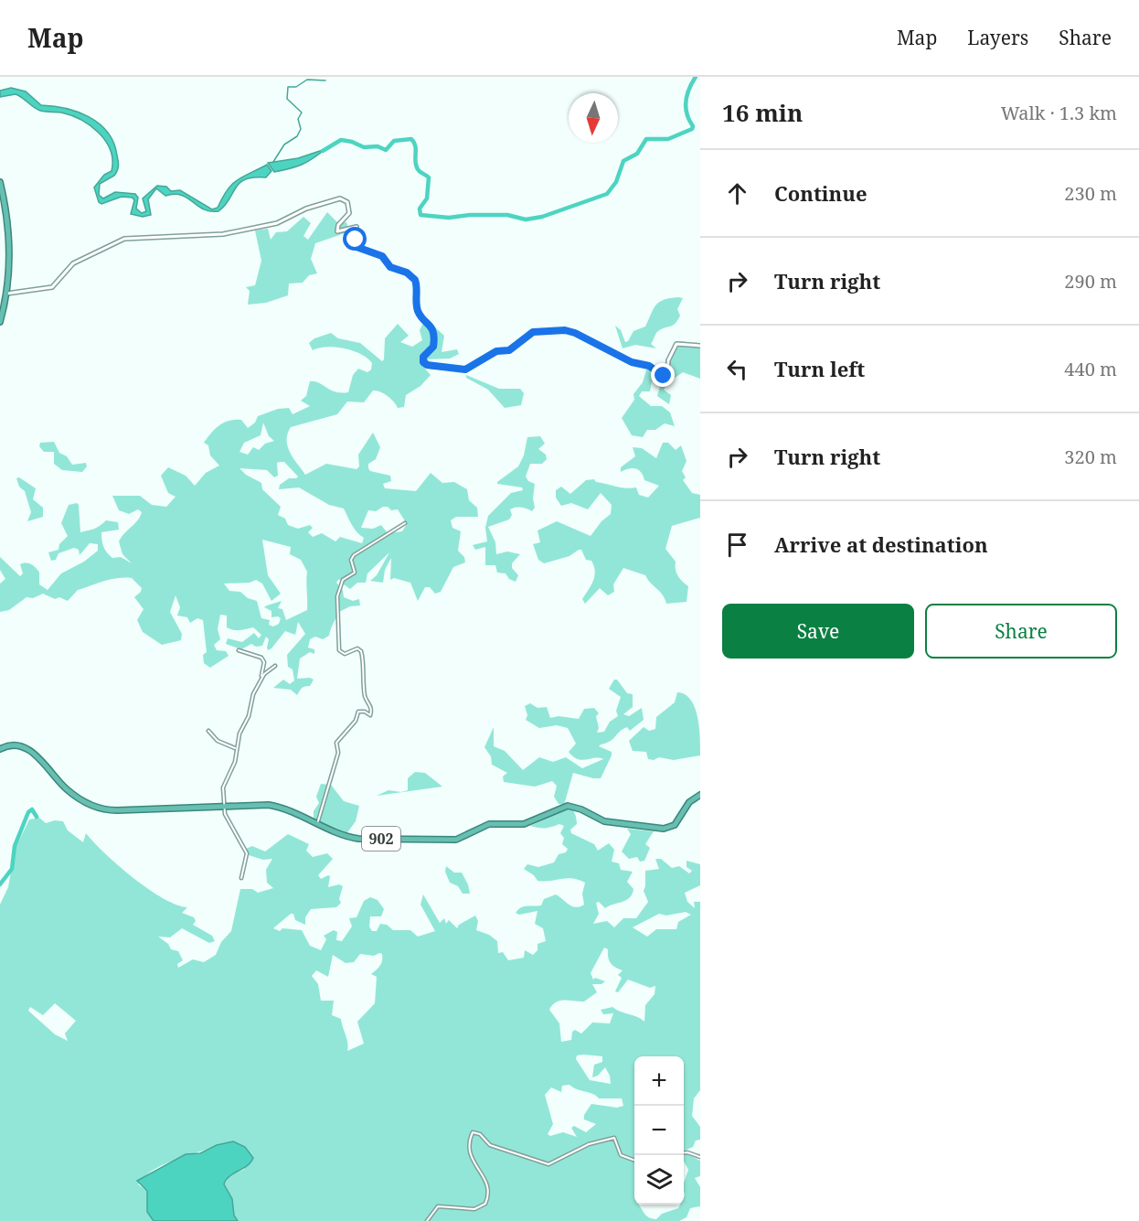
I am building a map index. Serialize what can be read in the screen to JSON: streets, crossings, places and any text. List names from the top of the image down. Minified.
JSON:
{"streets":{"highway":["902"]},"north":"bottom","page":{"header":"Map","nav":["Map","Layers","Share"],"heading":["16 min","Walk · 1.3 km"],"list":[["Continue","230 m"],["Turn right","290 m"],["Turn left","440 m"],["Turn right","320 m"],"Arrive at destination"],"buttons":["Save","Share"],"map_buttons":["+","−"]}}
